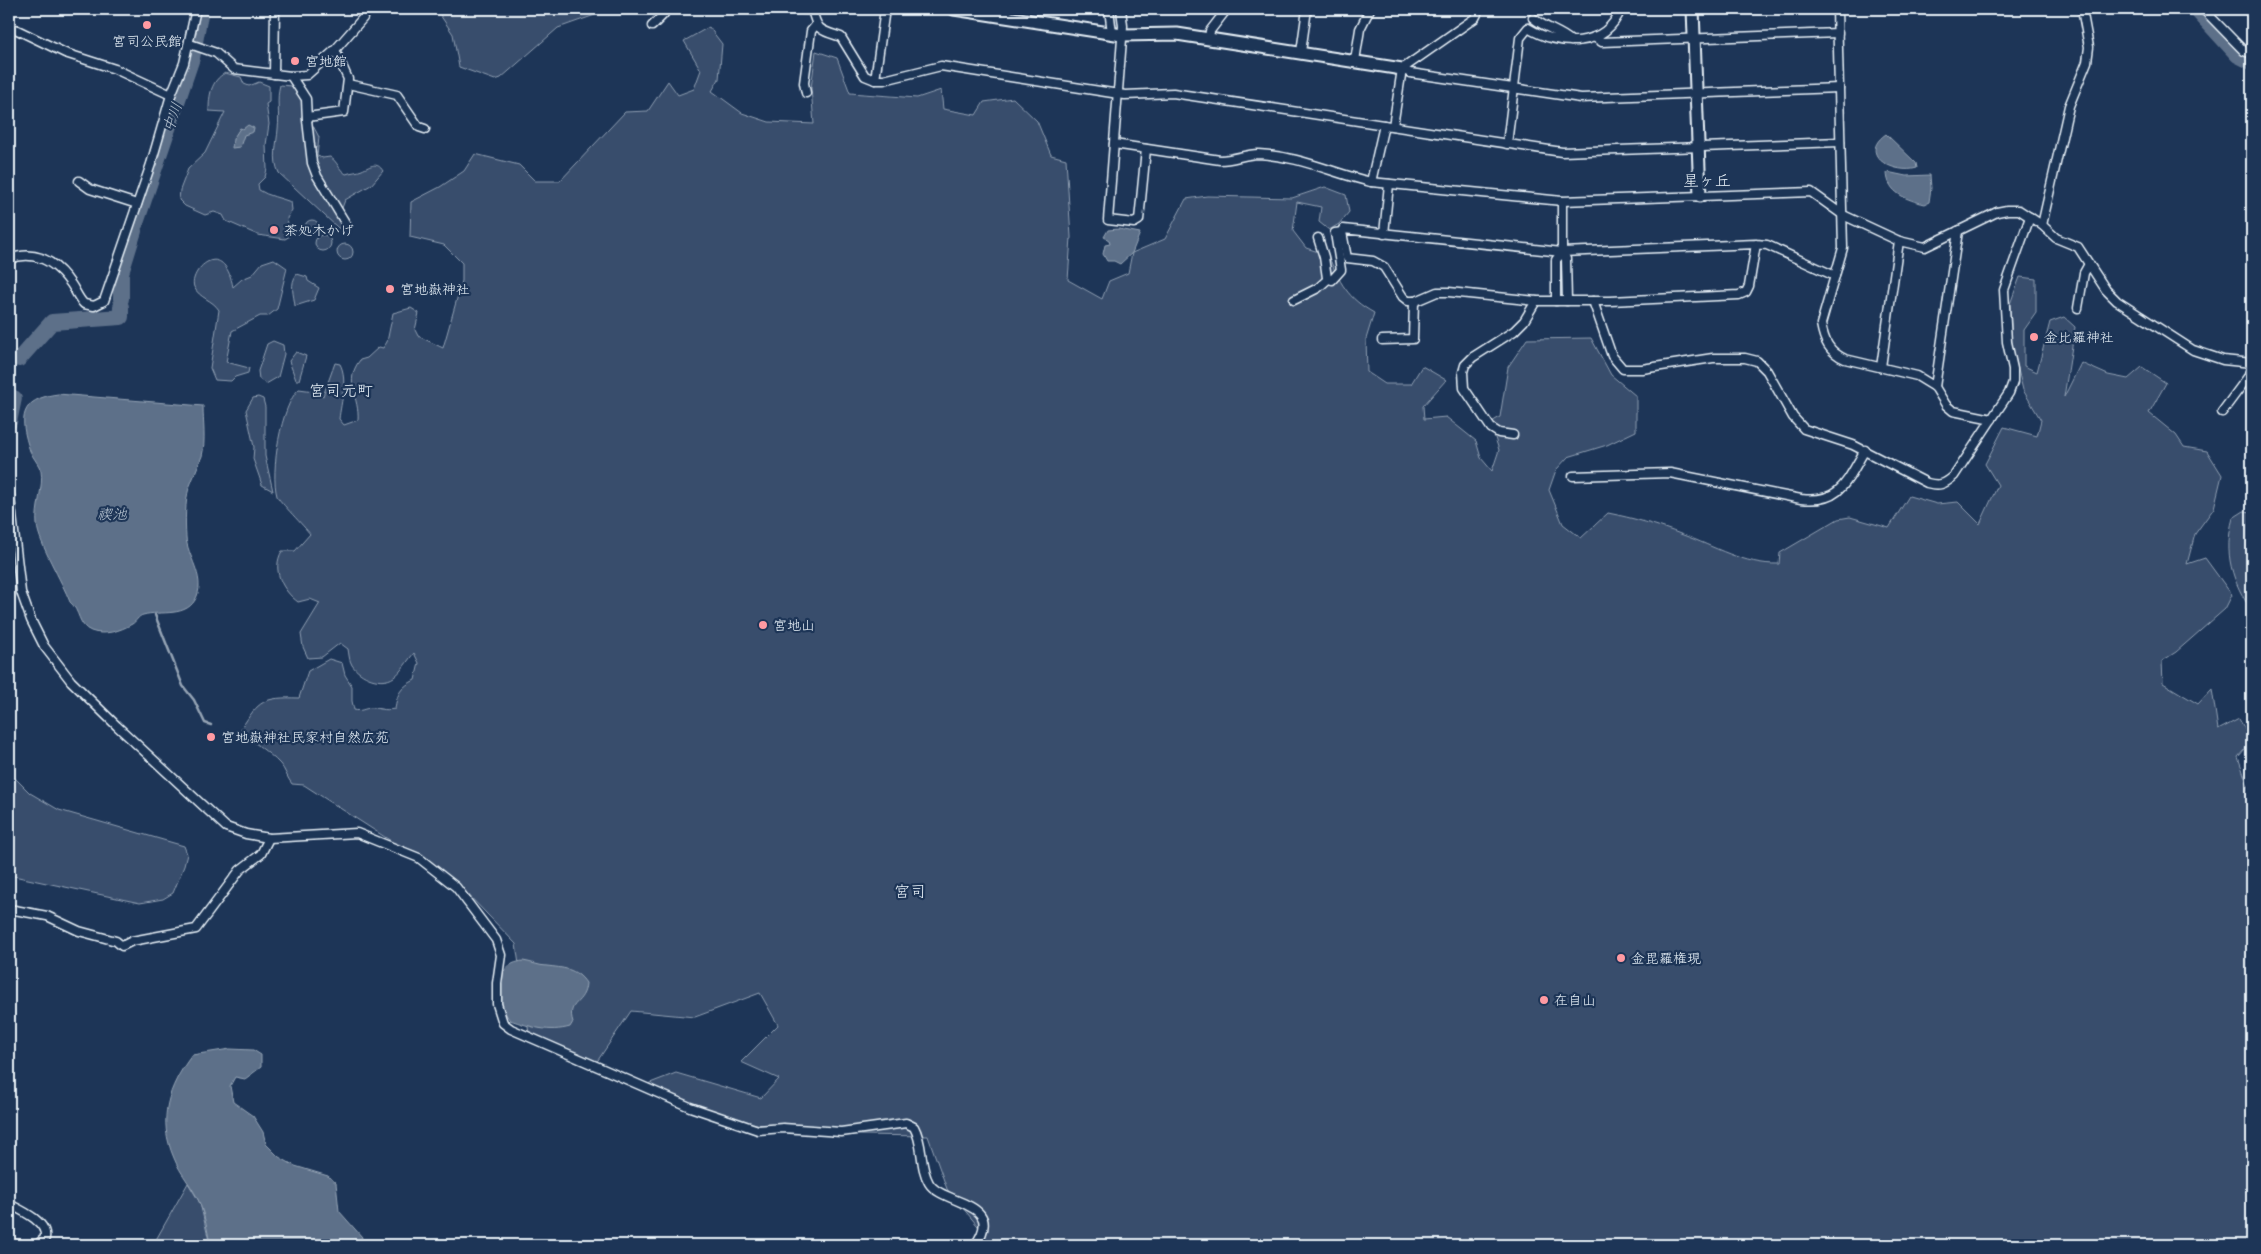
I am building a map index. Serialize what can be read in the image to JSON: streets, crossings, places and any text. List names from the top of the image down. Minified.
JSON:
{"districts":["星ヶ丘","宮司元町","宮司"],"water":["中川","禊池"],"places":["宮司公民館","宮地館","茶処木かげ","宮地嶽神社","金比羅神社","宮地山","宮地嶽神社民家村自然広苑","金毘羅権現","在自山"]}
